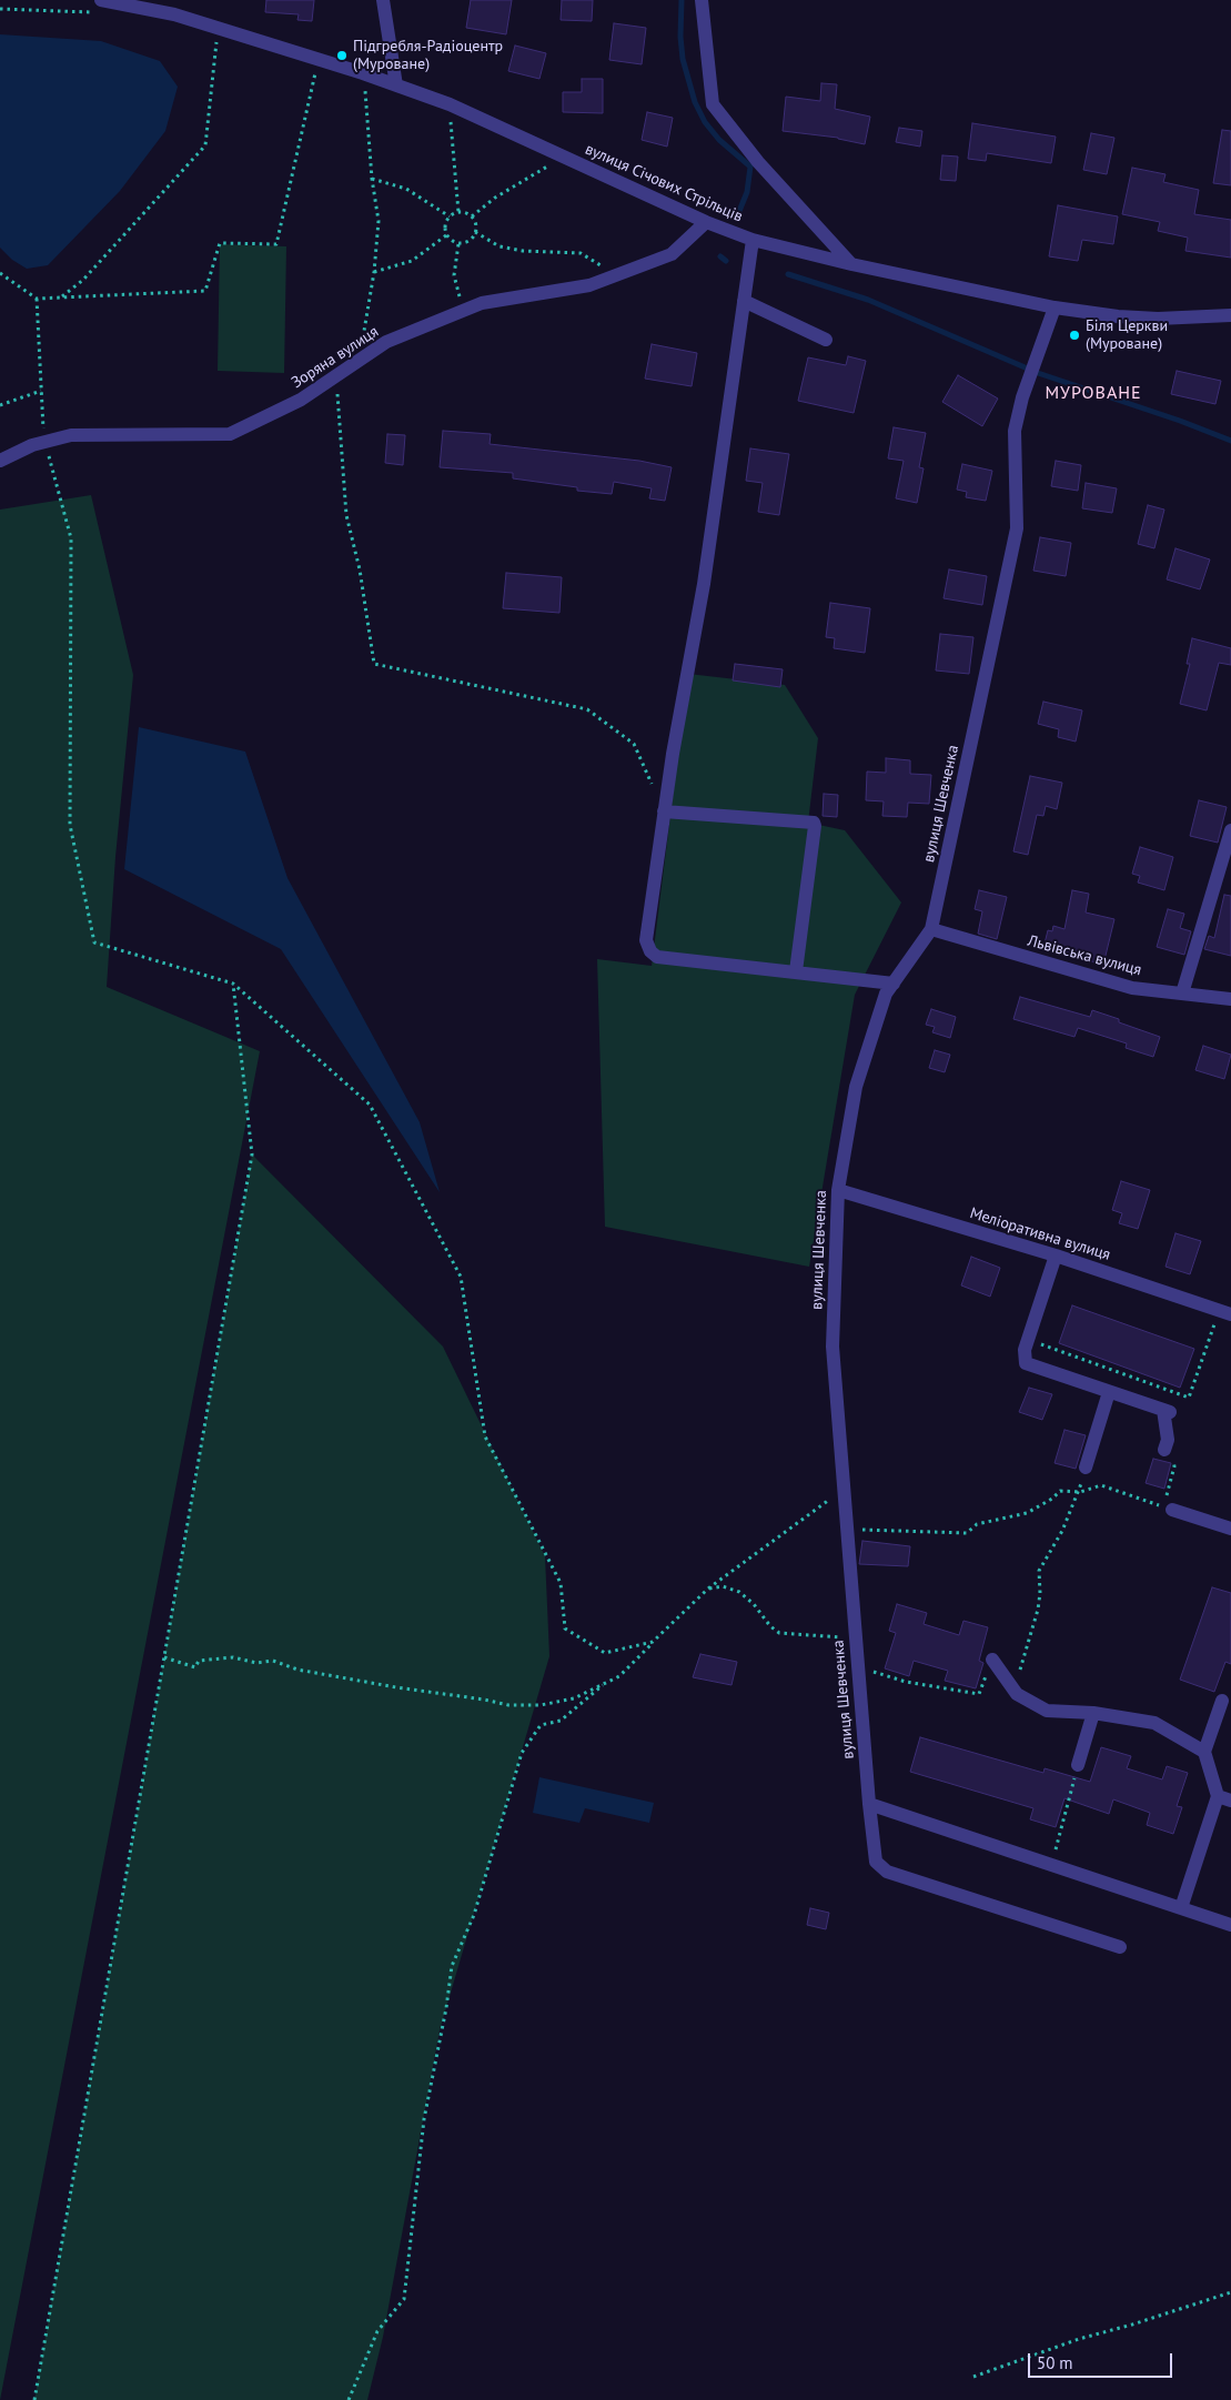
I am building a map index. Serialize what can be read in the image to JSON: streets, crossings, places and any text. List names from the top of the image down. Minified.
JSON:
{"streets":{"street":["вулиця Січових Стрільців","Зоряна вулиця","вулиця Шевченка","Львівська вулиця","Меліоративна вулиця"]},"crossings":[["вулиця Січових Стрільців","Зоряна вулиця"],["вулиця Січових Стрільців","вулиця Шевченка"],["вулиця Шевченка","Львівська вулиця"],["вулиця Шевченка","Меліоративна вулиця"]],"districts":["МУРОВАНЕ"],"places":["Підгребля-Радіоцентр (Муроване)","Біля Церкви (Муроване)"],"scale_bar":"50 m"}
